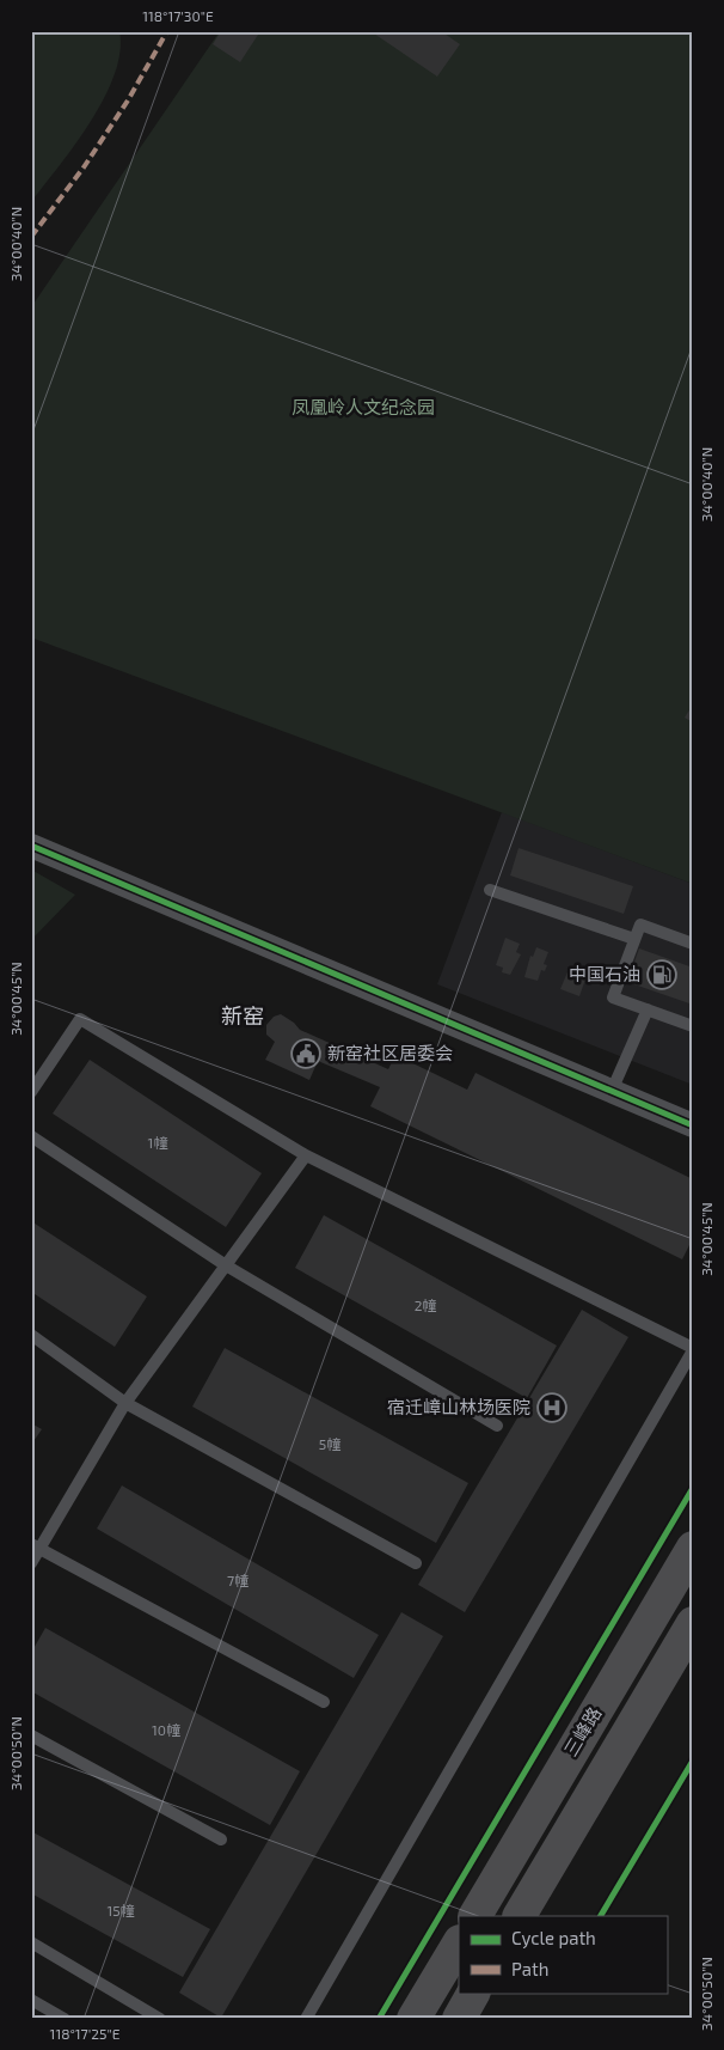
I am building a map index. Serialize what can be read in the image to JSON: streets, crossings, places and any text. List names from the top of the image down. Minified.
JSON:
{"streets":{"main road":["三峰路"]},"districts":["新窑"],"parks":["凤凰岭人文纪念园"],"places":{"fuel station":["中国石油"],"public building":["新窑社区居委会"],"hospital":["宿迁嶂山林场医院"]},"house_numbers":["1幢","2幢","5幢","7幢","10幢","15幢"],"legend":["Cycle path","Path"],"coordinates":["118°17'30\"E","34°00'40\"N","34°00'45\"N","34°00'50\"N","118°17'25\"E"]}
